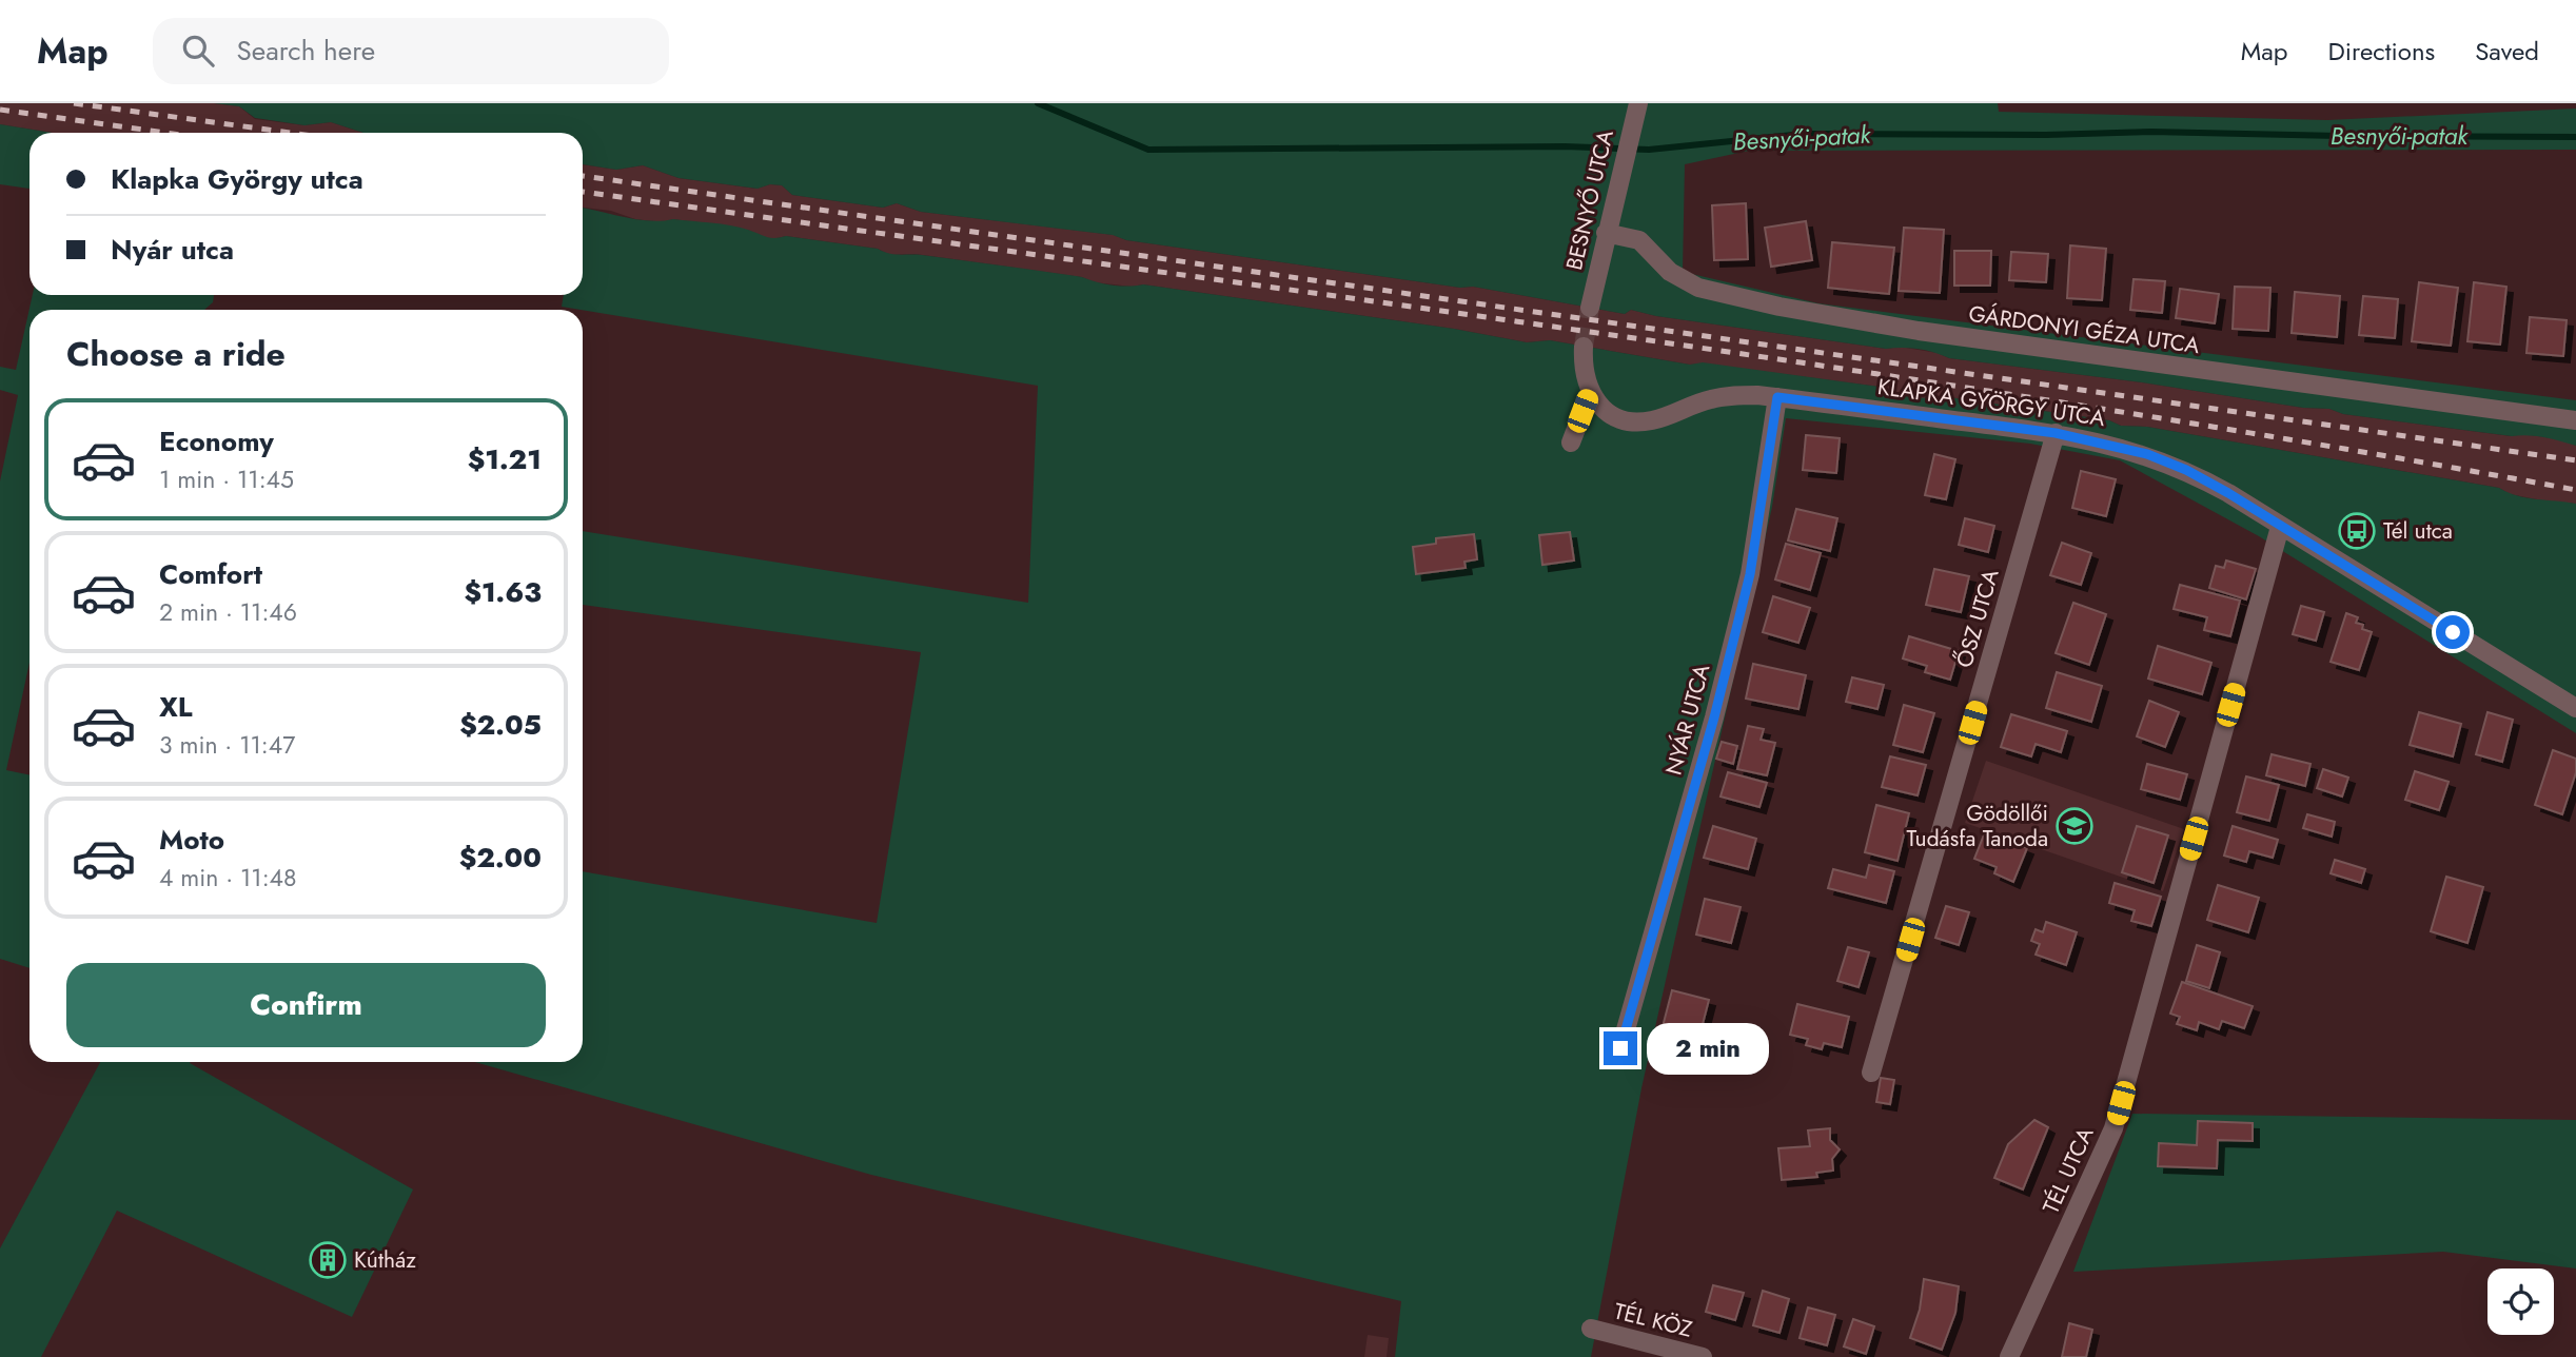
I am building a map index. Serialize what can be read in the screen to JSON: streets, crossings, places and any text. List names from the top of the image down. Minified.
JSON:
{"streets":{"street":["BESNYŐ UTCA","GÁRDONYI GÉZA UTCA","KLAPKA GYÖRGY UTCA","ŐSZ UTCA","NYÁR UTCA","TÉL UTCA","TÉL KÖZ"]},"crossings":[["BESNYŐ UTCA","GÁRDONYI GÉZA UTCA"],["KLAPKA GYÖRGY UTCA","ŐSZ UTCA"],["KLAPKA GYÖRGY UTCA","NYÁR UTCA"],["KLAPKA GYÖRGY UTCA","TÉL UTCA"]],"water":["Besnyői-patak"],"places":{"bus stop":["Tél utca"],"school or university":["Gödöllői Tudásfa Tanoda"],"building":["Kútház"]},"page":{"header":"Map","search":"Search here","nav":["Map","Directions","Saved"],"banner":["Klapka György utca","Nyár utca"],"heading":"Choose a ride","list":[{"name":"Economy","note":"1 min · 11:45","value":"$1.21"},{"name":"Comfort","note":"2 min · 11:46","value":"$1.63"},{"name":"XL","note":"3 min · 11:47","value":"$2.05"},{"name":"Moto","note":"4 min · 11:48","value":"$2.00"}],"buttons":"Confirm","bubble":"2 min"}}
